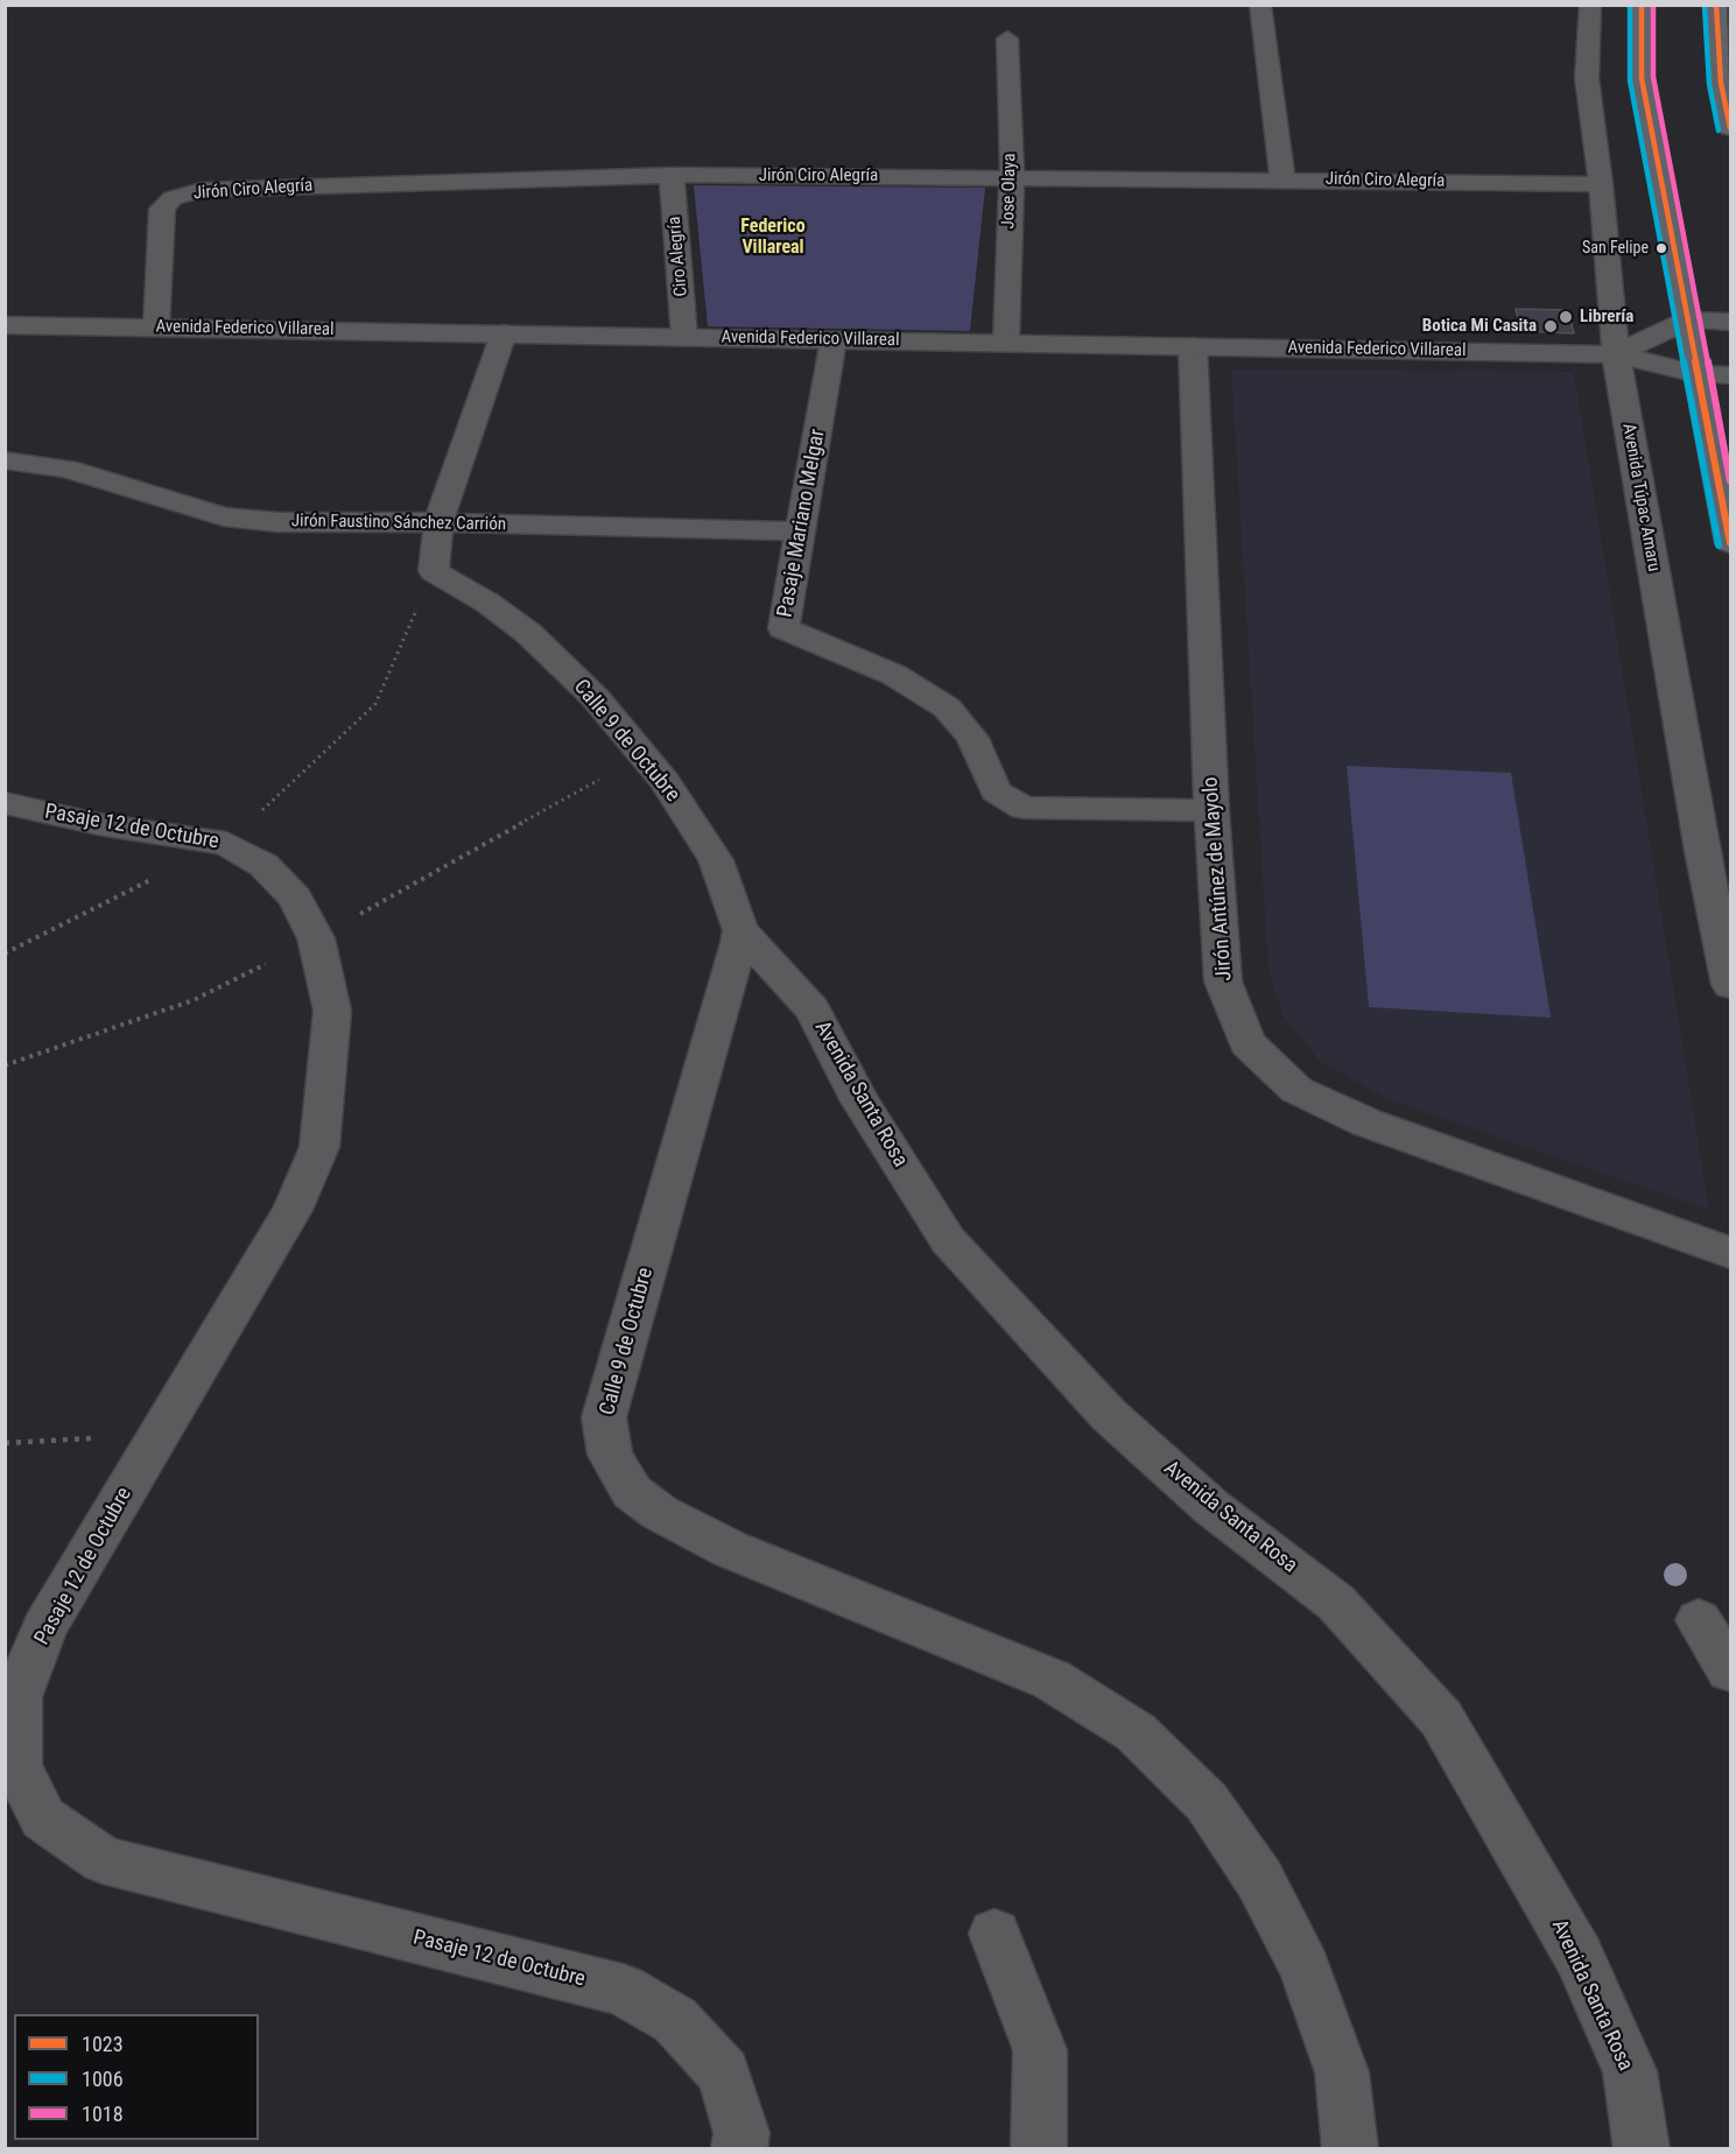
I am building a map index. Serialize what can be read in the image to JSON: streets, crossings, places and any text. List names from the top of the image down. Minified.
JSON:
{"streets":{"street":["Jirón Ciro Alegría","Jose Olaya","Ciro Alegría","Avenida Federico Villareal","Avenida Túpac Amaru","Jirón Faustino Sánchez Carrión","Pasaje Mariano Melgar","Calle 9 de Octubre","Pasaje 12 de Octubre","Jirón Antúnez de Mayolo","Avenida Santa Rosa"]},"crossings":[["Jirón Ciro Alegría","Jose Olaya"],["Jirón Ciro Alegría","Ciro Alegría"],["Jirón Ciro Alegría","Avenida Federico Villareal"],["Jirón Ciro Alegría","Avenida Túpac Amaru"],["Jose Olaya","Avenida Federico Villareal"],["Ciro Alegría","Avenida Federico Villareal"],["Avenida Federico Villareal","Avenida Túpac Amaru"],["Avenida Federico Villareal","Pasaje Mariano Melgar"],["Avenida Federico Villareal","Jirón Antúnez de Mayolo"],["Jirón Faustino Sánchez Carrión","Pasaje Mariano Melgar"],["Pasaje Mariano Melgar","Jirón Antúnez de Mayolo"],["Calle 9 de Octubre","Avenida Santa Rosa"]],"districts":["Federico Villareal"],"places":["San Felipe","Librería","Botica Mi Casita"],"lines":["transit line 1023","transit line 1006","transit line 1018"],"legend":["1023","1006","1018"]}
